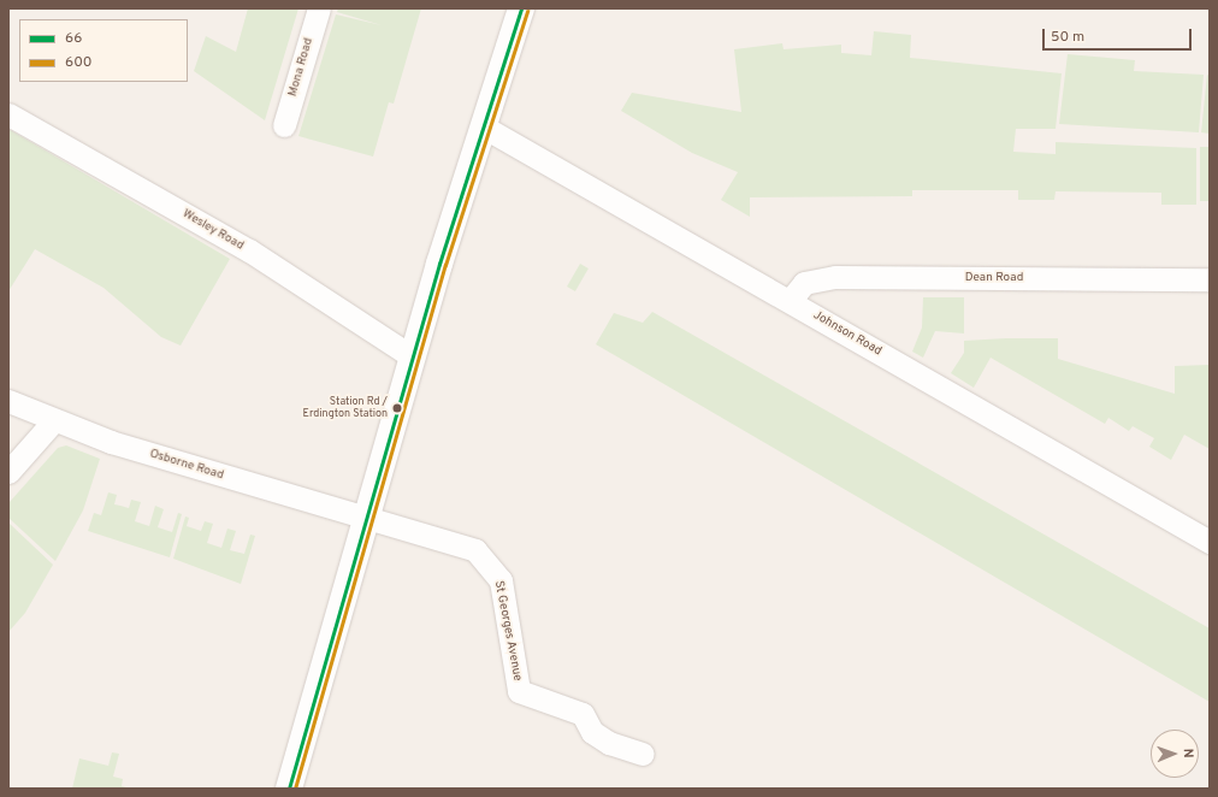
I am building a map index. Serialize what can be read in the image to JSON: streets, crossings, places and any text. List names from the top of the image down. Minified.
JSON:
{"streets":{"street":["Mona Road","Wesley Road","Dean Road","Johnson Road","Osborne Road","St Georges Avenue"]},"crossings":[["Dean Road","Johnson Road"],["Osborne Road","St Georges Avenue"]],"places":["Station Rd / Erdington Station"],"lines":["transit line 66","transit line 600"],"legend":["66","600"],"scale_bar":"50 m","north":"right"}
